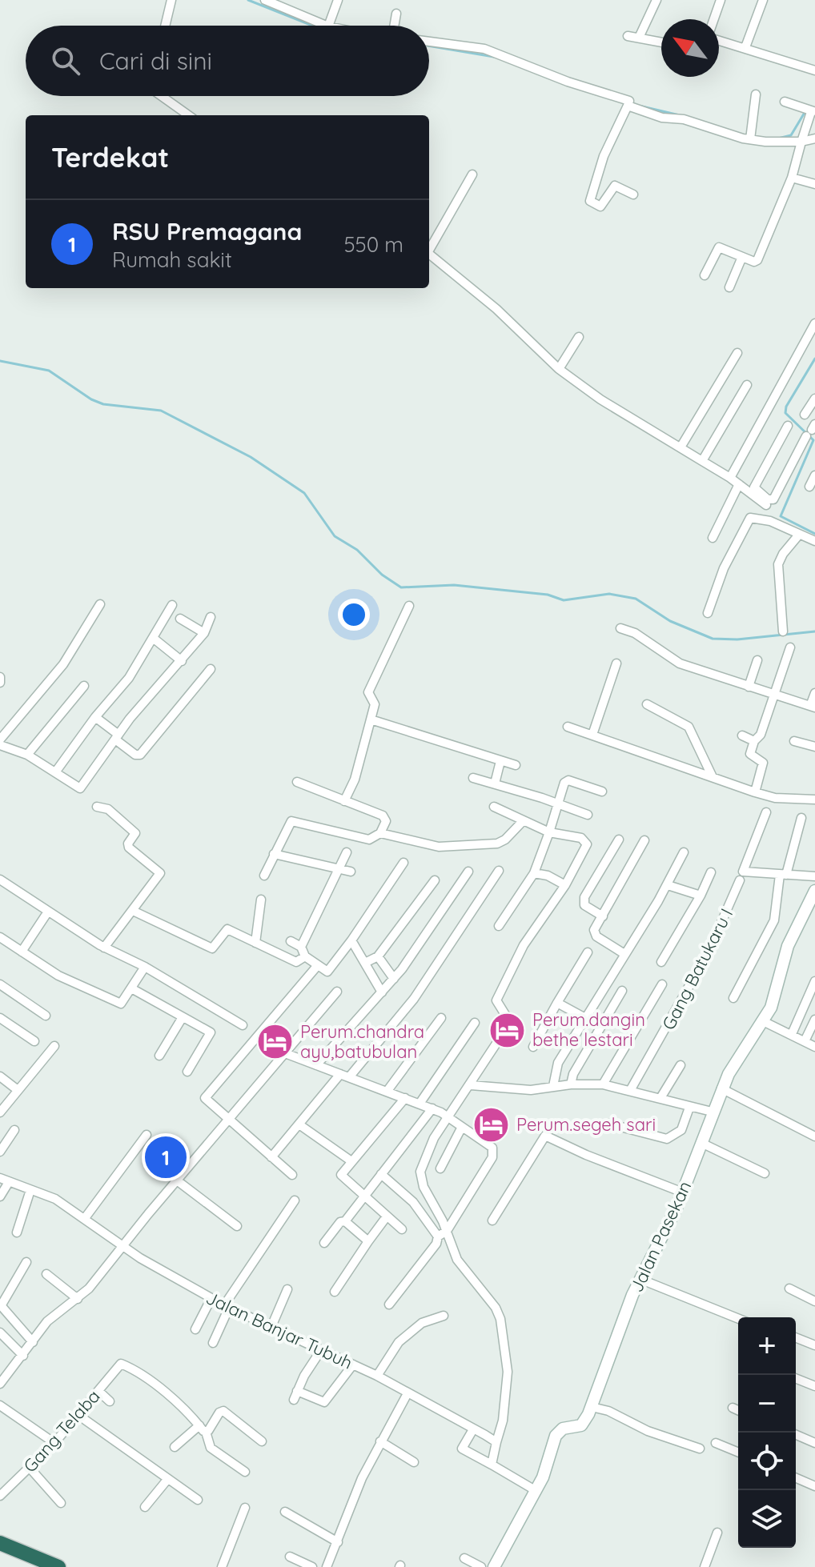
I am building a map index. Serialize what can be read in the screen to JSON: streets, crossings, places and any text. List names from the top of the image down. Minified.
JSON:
{"streets":{"street":["Gang Batukaru I","Jalan Pasekan","Jalan Banjar Tubuh","Gang Telaba"]},"places":{"hotel":["Perum.dangin bethe lestari","Perum.chandra ayu,batubulan","Perum.segeh sari"]},"north":"top left","page":{"search":"Cari di sini","heading":"Terdekat","list":[{"mark":"1","name":"RSU Premagana","note":"Rumah sakit","value":"550 m"}],"pins":"1","map_buttons":["+","−"]}}
